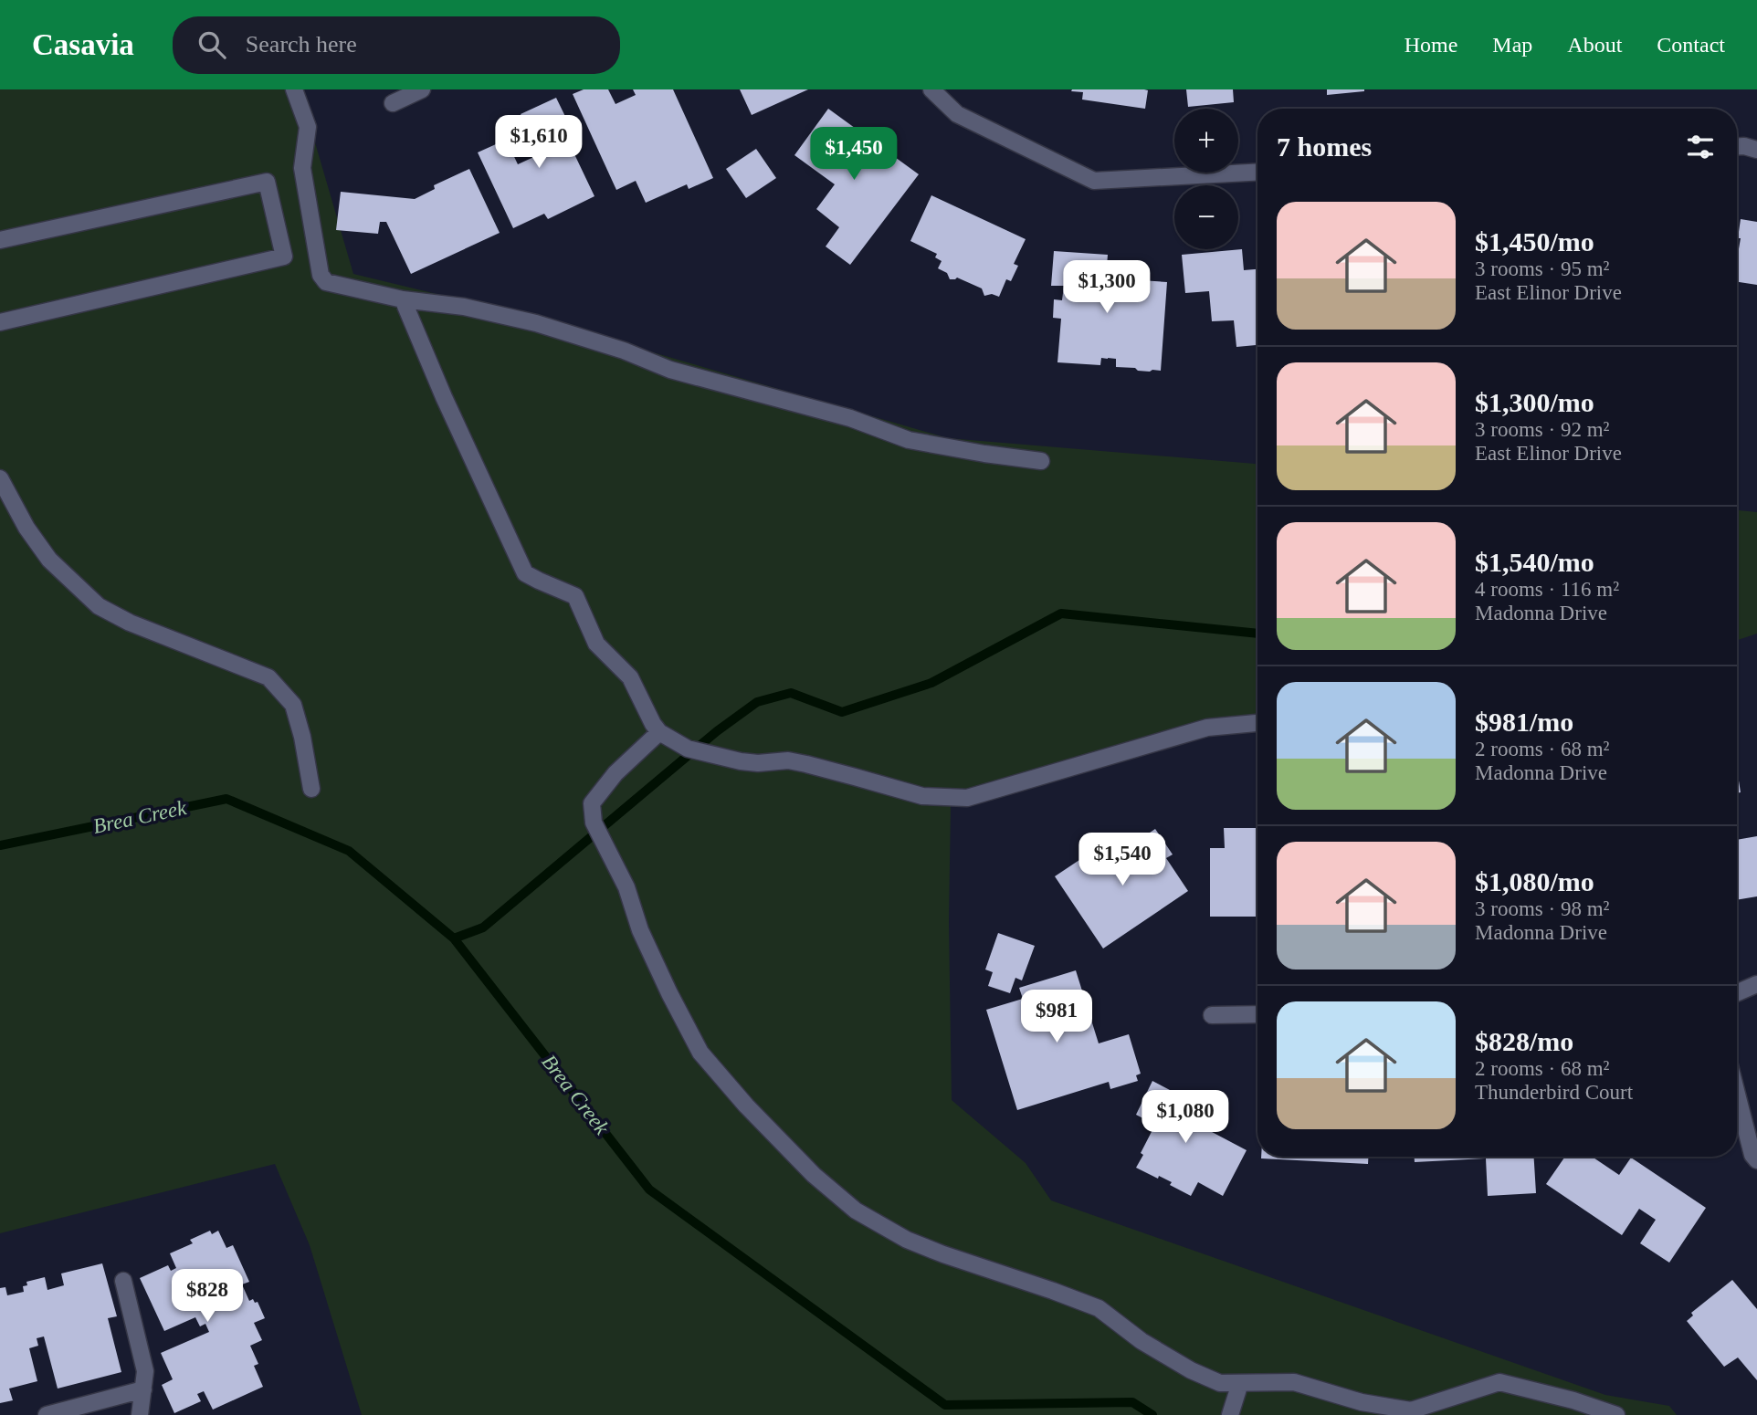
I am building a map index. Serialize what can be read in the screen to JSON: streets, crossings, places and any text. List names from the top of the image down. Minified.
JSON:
{"water":["Brea Creek"],"page":{"header":"Casavia","search":"Search here","nav":["Home","Map","About","Contact"],"map_buttons":["+","−"],"heading":"7 homes","price":["$1,610","$1,450","$1,300","$1,540","$981","$1,080","$828"],"list":[{"name":"$1,450/mo","note":"3 rooms · 95 m² · East Elinor Drive"},{"name":"$1,300/mo","note":"3 rooms · 92 m² · East Elinor Drive"},{"name":"$1,540/mo","note":"4 rooms · 116 m² · Madonna Drive"},{"name":"$981/mo","note":"2 rooms · 68 m² · Madonna Drive"},{"name":"$1,080/mo","note":"3 rooms · 98 m² · Madonna Drive"},{"name":"$828/mo","note":"2 rooms · 68 m² · Thunderbird Court"}]}}
